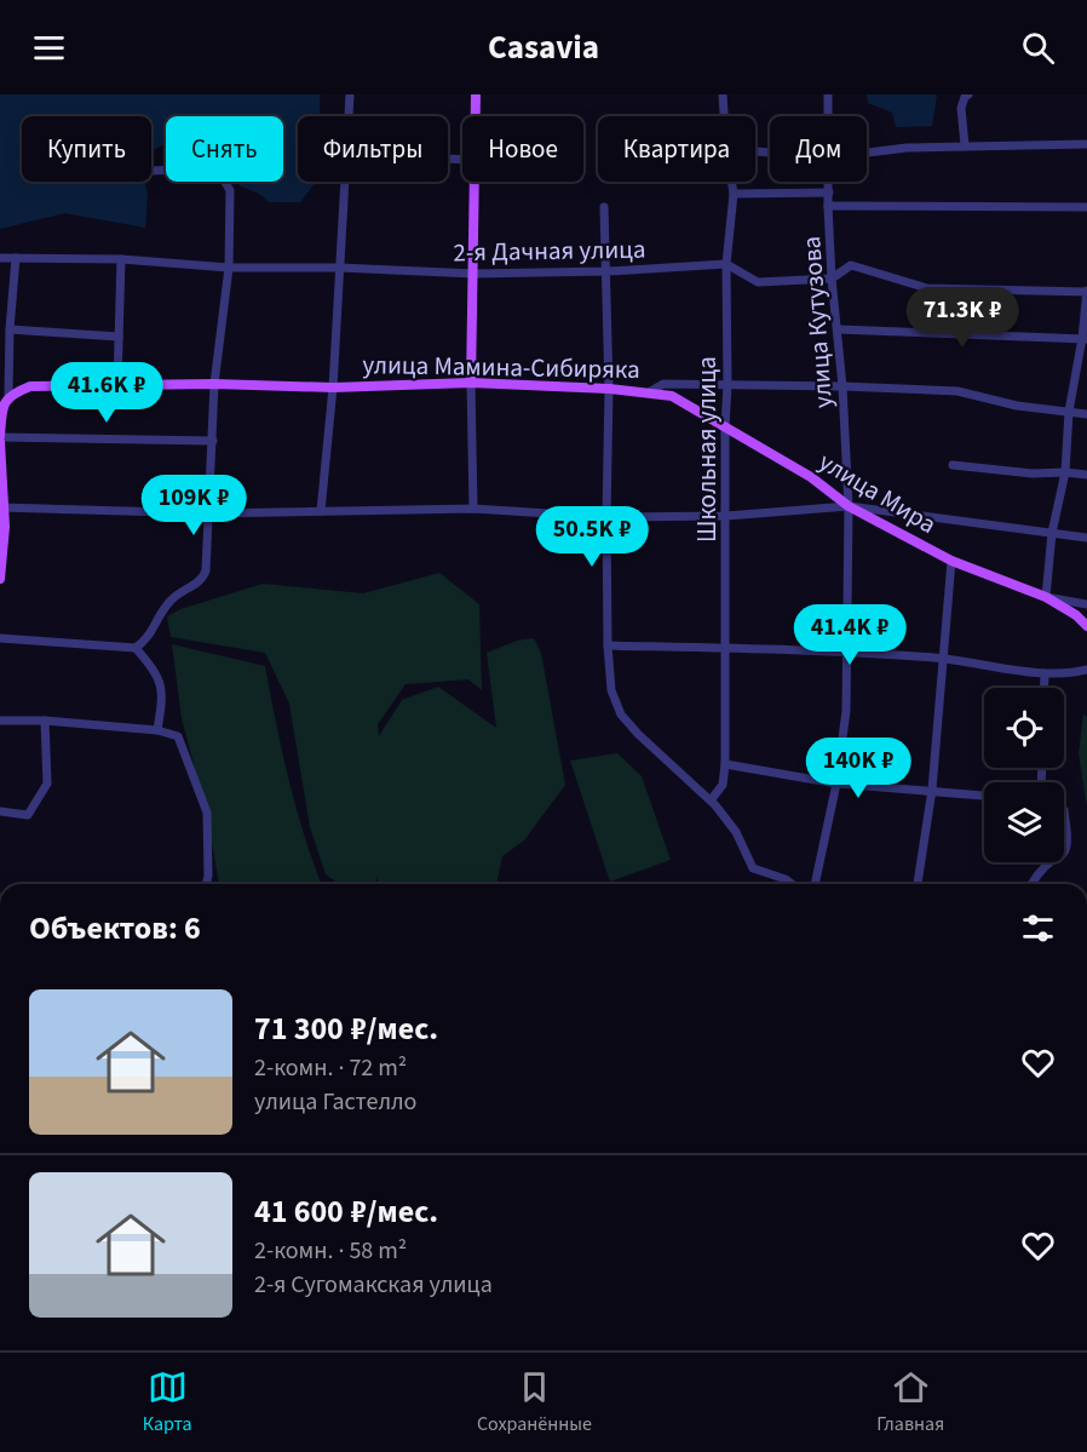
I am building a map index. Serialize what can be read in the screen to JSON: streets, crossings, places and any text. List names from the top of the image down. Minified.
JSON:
{"streets":{"main road":["улица Мамина-Сибиряка","улица Мира"],"street":["2-я Дачная улица","улица Кутузова","Школьная улица"]},"crossings":[["2-я Дачная улица","Школьная улица"],["улица Кутузова","улица Мамина-Сибиряка"],["улица Кутузова","улица Мира"],["улица Мамина-Сибиряка","Школьная улица"],["улица Мамина-Сибиряка","улица Мира"],["Школьная улица","улица Мира"]],"page":{"header":"Casavia","chip":["Купить","Снять","Фильтры","Новое","Квартира","Дом"],"price":["71.3K ₽","41.6K ₽","109K ₽","50.5K ₽","41.4K ₽","140K ₽"],"heading":"Объектов: 6","list":[{"name":"71 300 ₽/мес.","note":"2-комн. · 72 m² · улица Гастелло"},{"name":"41 600 ₽/мес.","note":"2-комн. · 58 m² · 2-я Сугомакская улица"}],"tabs":["Карта","Сохранённые","Главная"]}}
